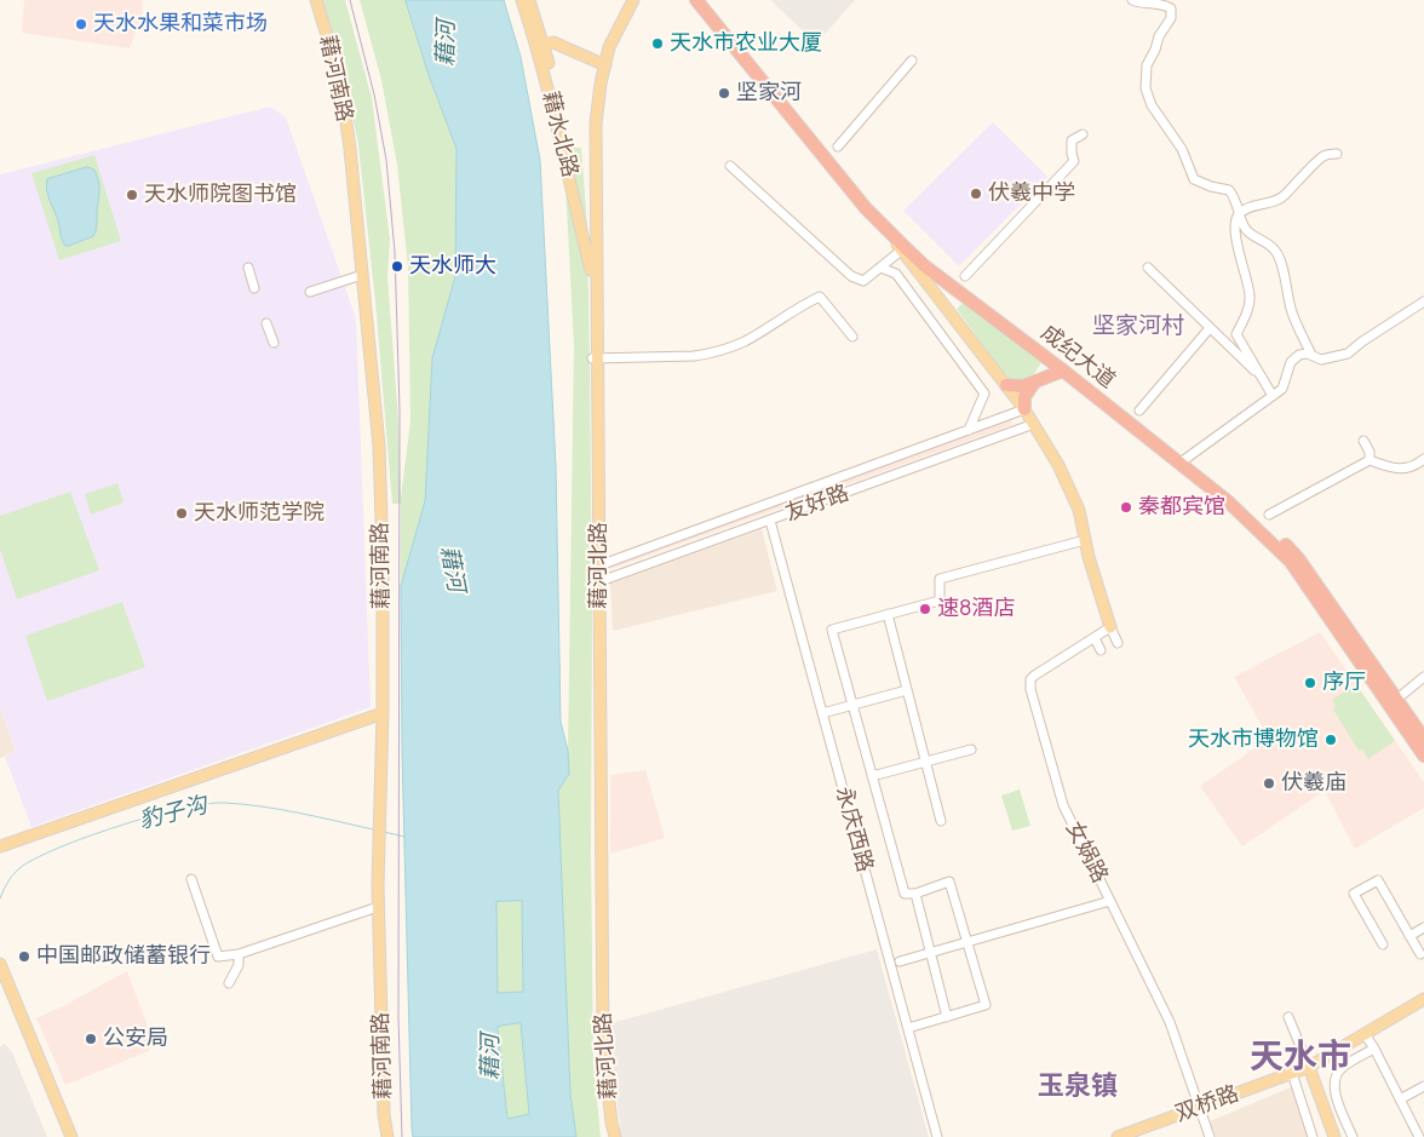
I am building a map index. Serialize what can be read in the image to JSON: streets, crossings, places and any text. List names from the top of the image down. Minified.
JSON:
{"streets":{"highway":["成纪大道"],"main road":["藉河南路","藉水北路","藉河北路","双桥路"],"street":["友好路","永庆西路","女娲路"]},"crossings":[["藉水北路","藉河北路"],["友好路","藉河北路"],["友好路","永庆西路"],["女娲路","双桥路"]],"districts":["坚家河村","天水市","玉泉镇"],"water":["藉河","豹子沟"],"places":["天水水果和菜市场","天水市农业大厦","坚家河","伏羲中学","天水师院图书馆","天水师大","秦都宾馆","天水师范学院","速8酒店","序厅","天水市博物馆","伏羲庙","中国邮政储蓄银行","公安局"]}
